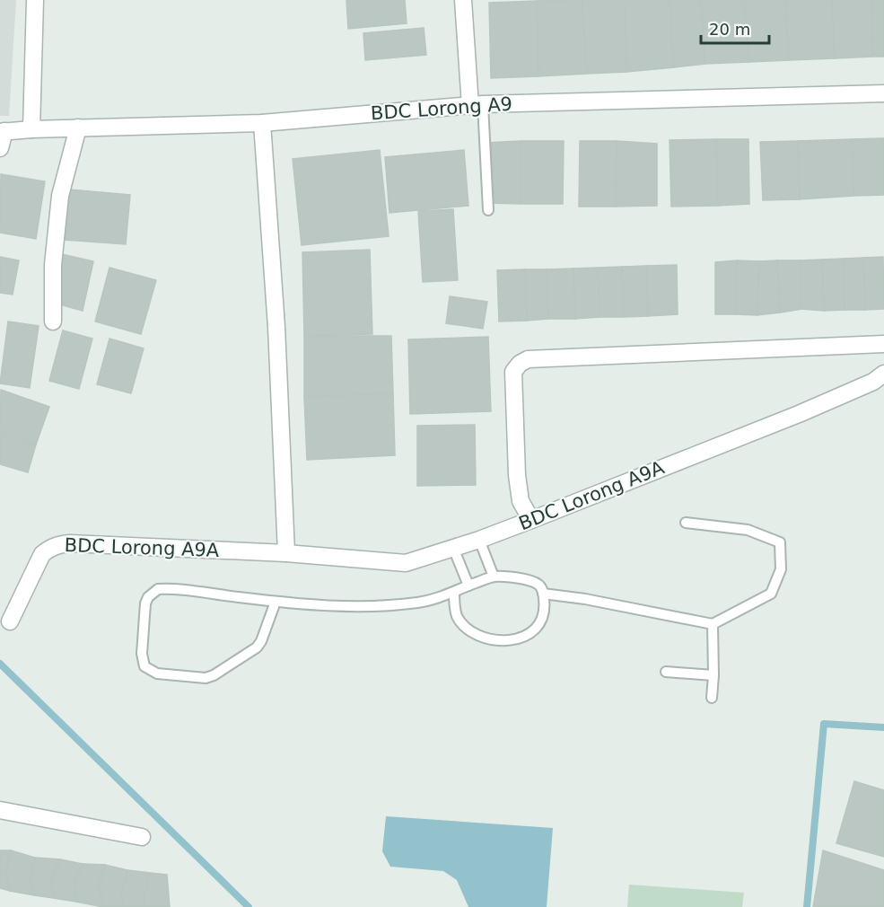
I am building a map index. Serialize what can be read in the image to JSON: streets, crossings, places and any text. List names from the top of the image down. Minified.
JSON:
{"streets":{"street":["BDC Lorong A9","BDC Lorong A9A"]},"scale_bar":"20 m"}
